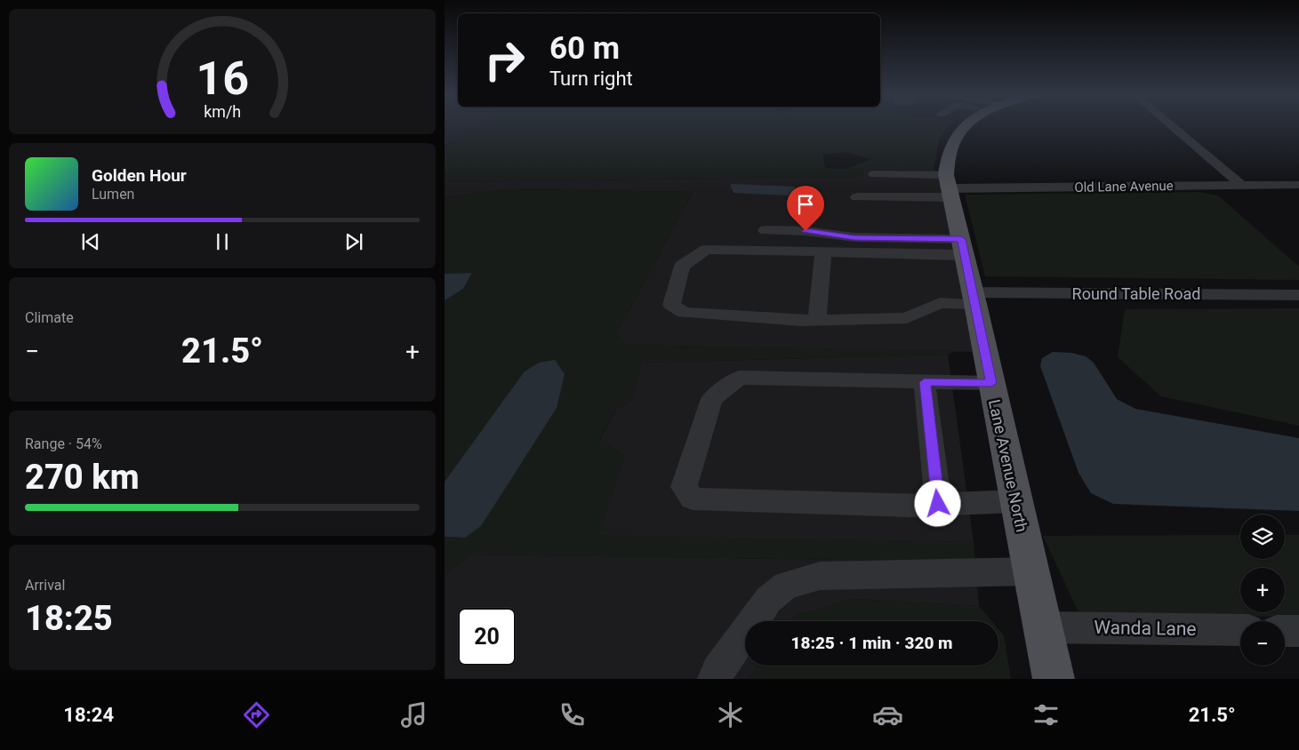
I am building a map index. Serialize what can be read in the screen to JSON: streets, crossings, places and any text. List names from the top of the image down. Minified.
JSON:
{"streets":{"main road":["Lane Avenue North"],"street":["Old Lane Avenue","Round Table Road","Wanda Lane"]},"crossings":[["Old Lane Avenue","Lane Avenue North"],["Round Table Road","Lane Avenue North"],["Lane Avenue North","Wanda Lane"]],"page":{"turn":["60 m","Turn right"],"song":["Golden Hour","Lumen"],"tile":["Climate",["Range · 54%","270 km"],["Arrival","18:25"]],"heat":["−","21.5°","+"],"map_buttons":["+","−"],"limit":"20","trip":"18:25 · 1 min · 320 m","tabs":["18:24","21.5°"],"gauge":["16","km/h"]}}
